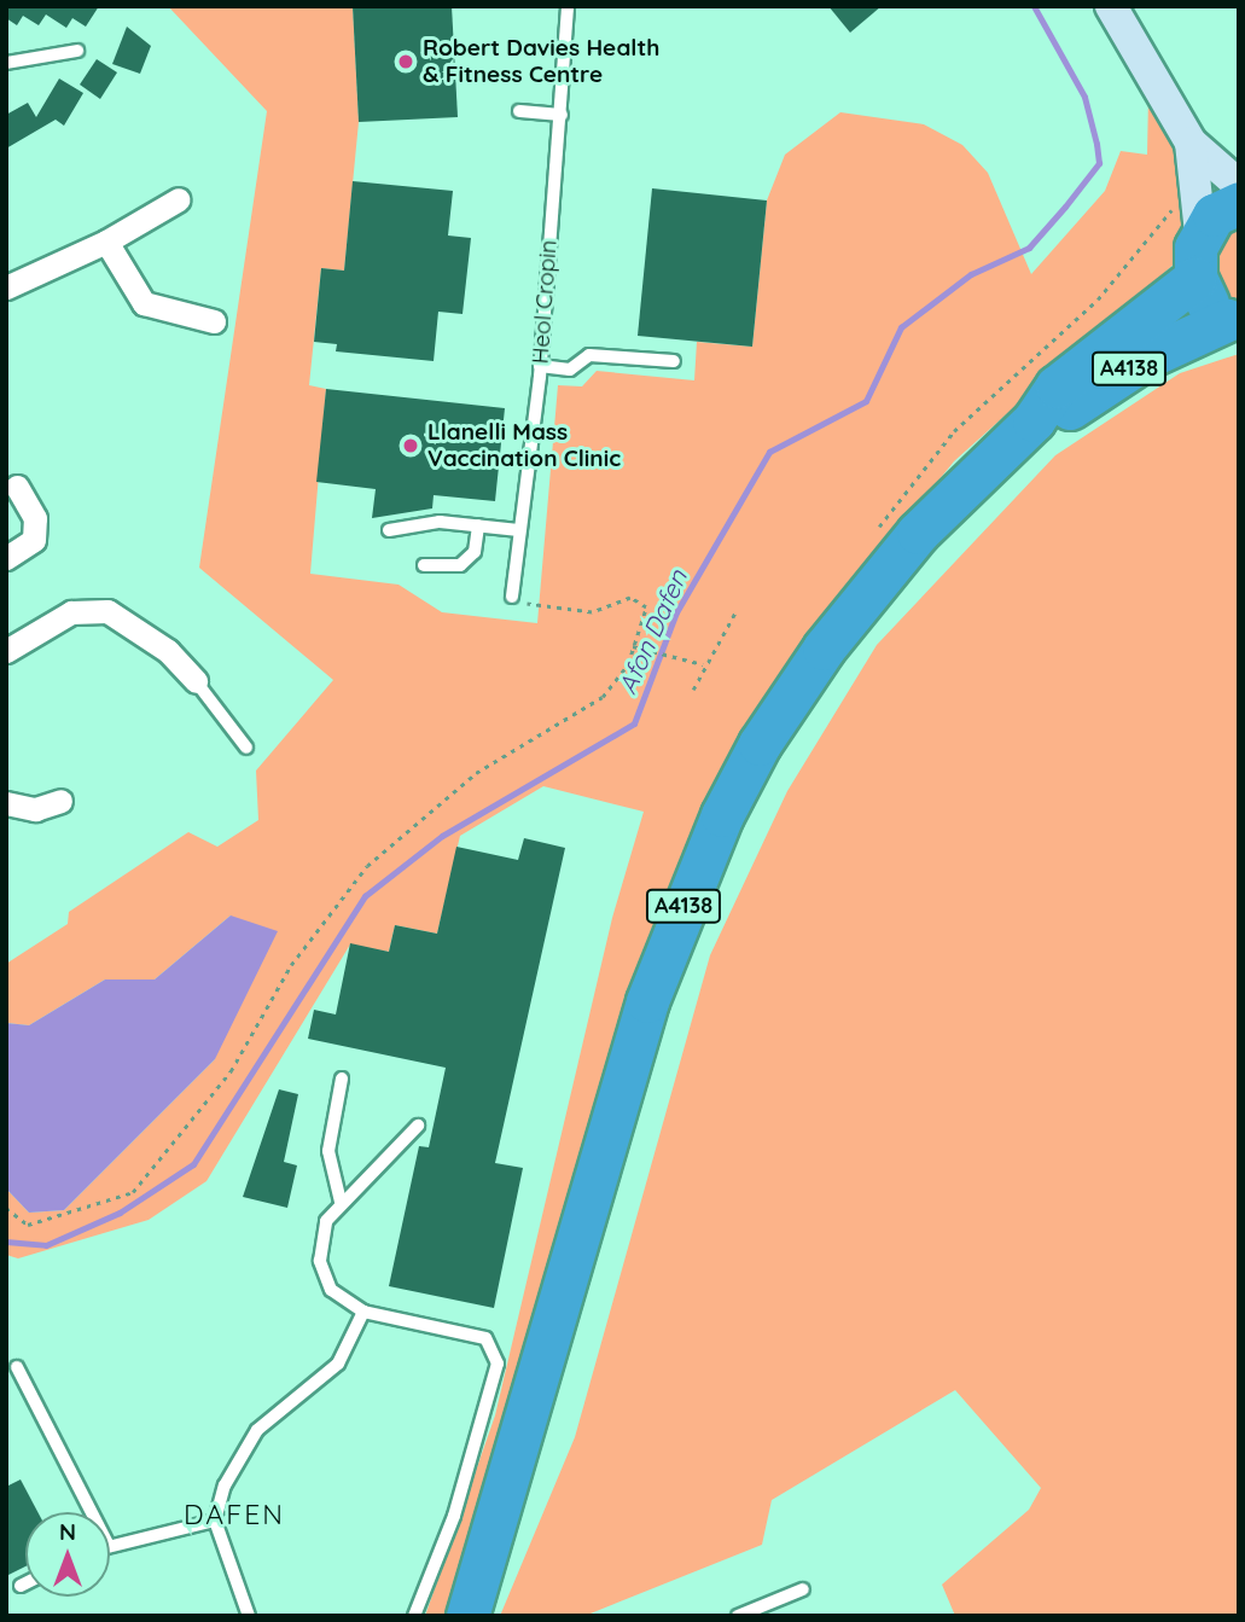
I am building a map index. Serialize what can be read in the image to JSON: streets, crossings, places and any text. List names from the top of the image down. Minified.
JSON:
{"streets":{"highway":["A4138"],"lane":["Heol Cropin"]},"districts":["DAFEN"],"water":["Afon Dafen"],"places":["Robert Davies Health & Fitness Centre","Llanelli Mass Vaccination Clinic"],"north":"top"}
